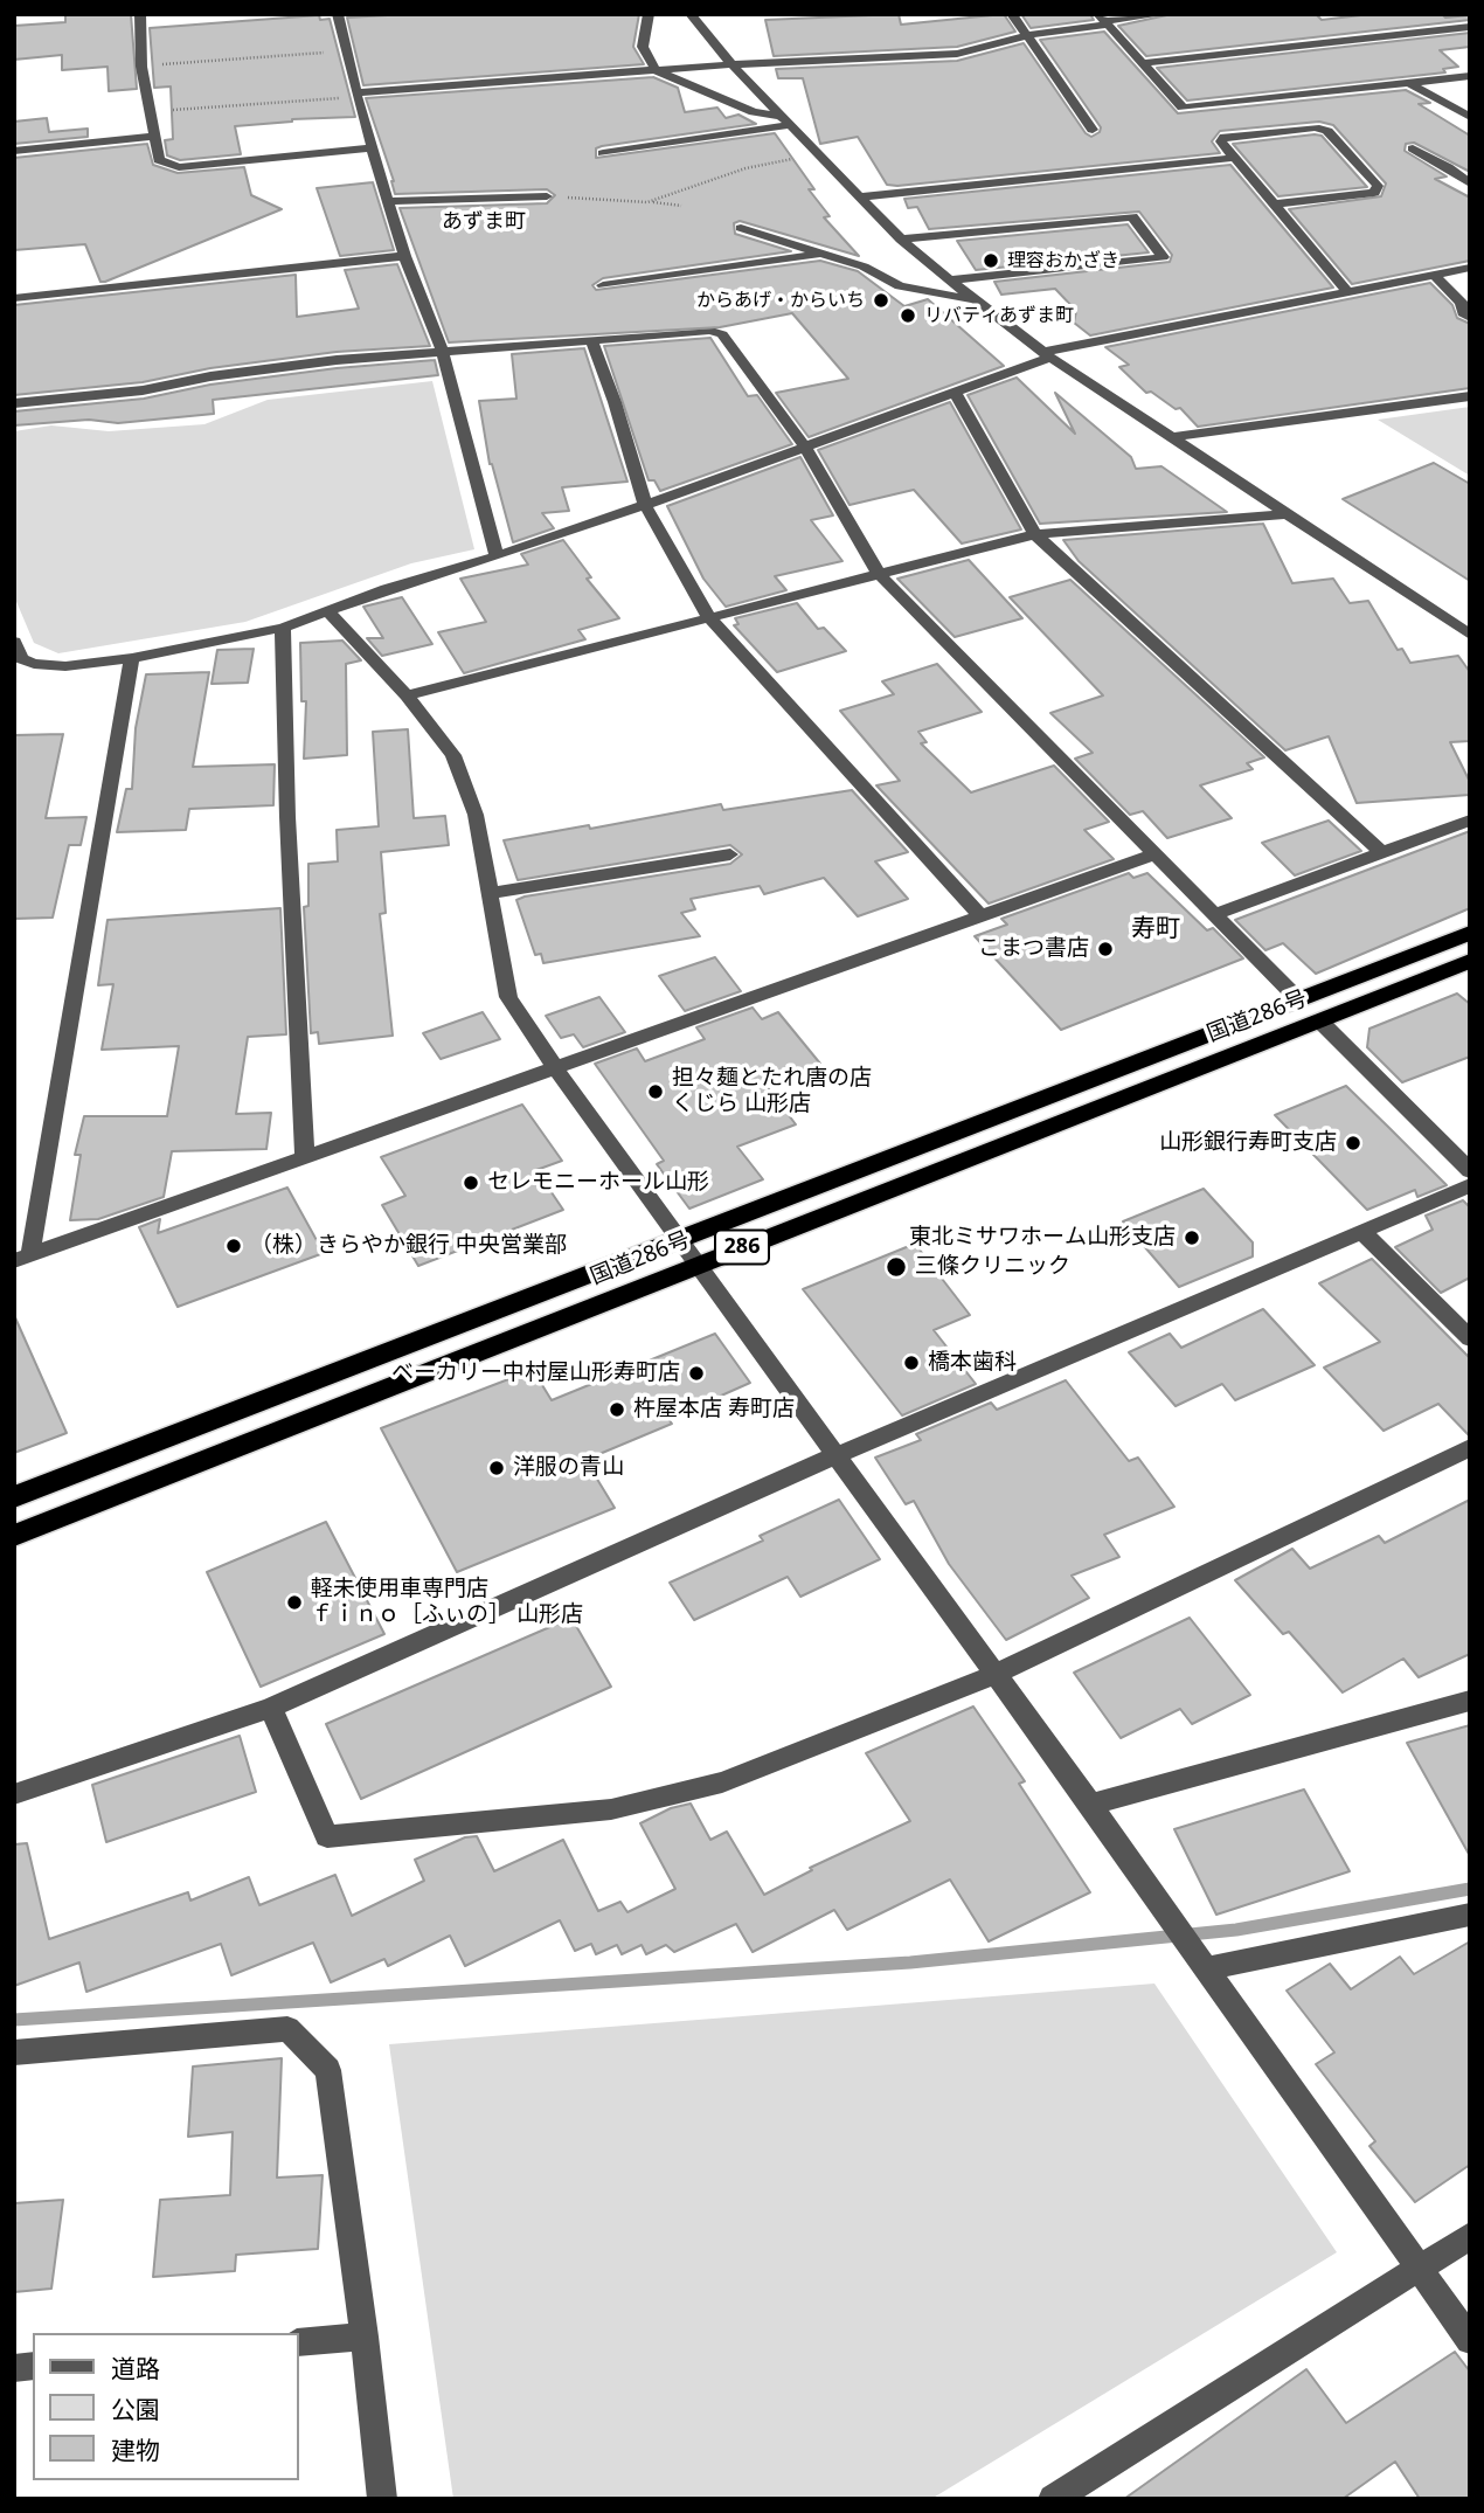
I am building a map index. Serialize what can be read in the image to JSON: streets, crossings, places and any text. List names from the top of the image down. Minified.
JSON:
{"streets":{"highway":["国道286号","286"]},"districts":["あずま町","寿町"],"places":["理容おかざき","からあげ・からいち","リバティあずま町","こまつ書店","担々麺とたれ唐の店 くじら 山形店","山形銀行寿町支店","セレモニーホール山形","東北ミサワホーム山形支店","（株）きらやか銀行 中央営業部","三條クリニック","橋本歯科","ベーカリー中村屋山形寿町店","杵屋本店 寿町店","洋服の青山","軽未使用車専門店 ｆｉｎｏ［ふぃの］ 山形店"],"legend":["道路","公園","建物"]}
